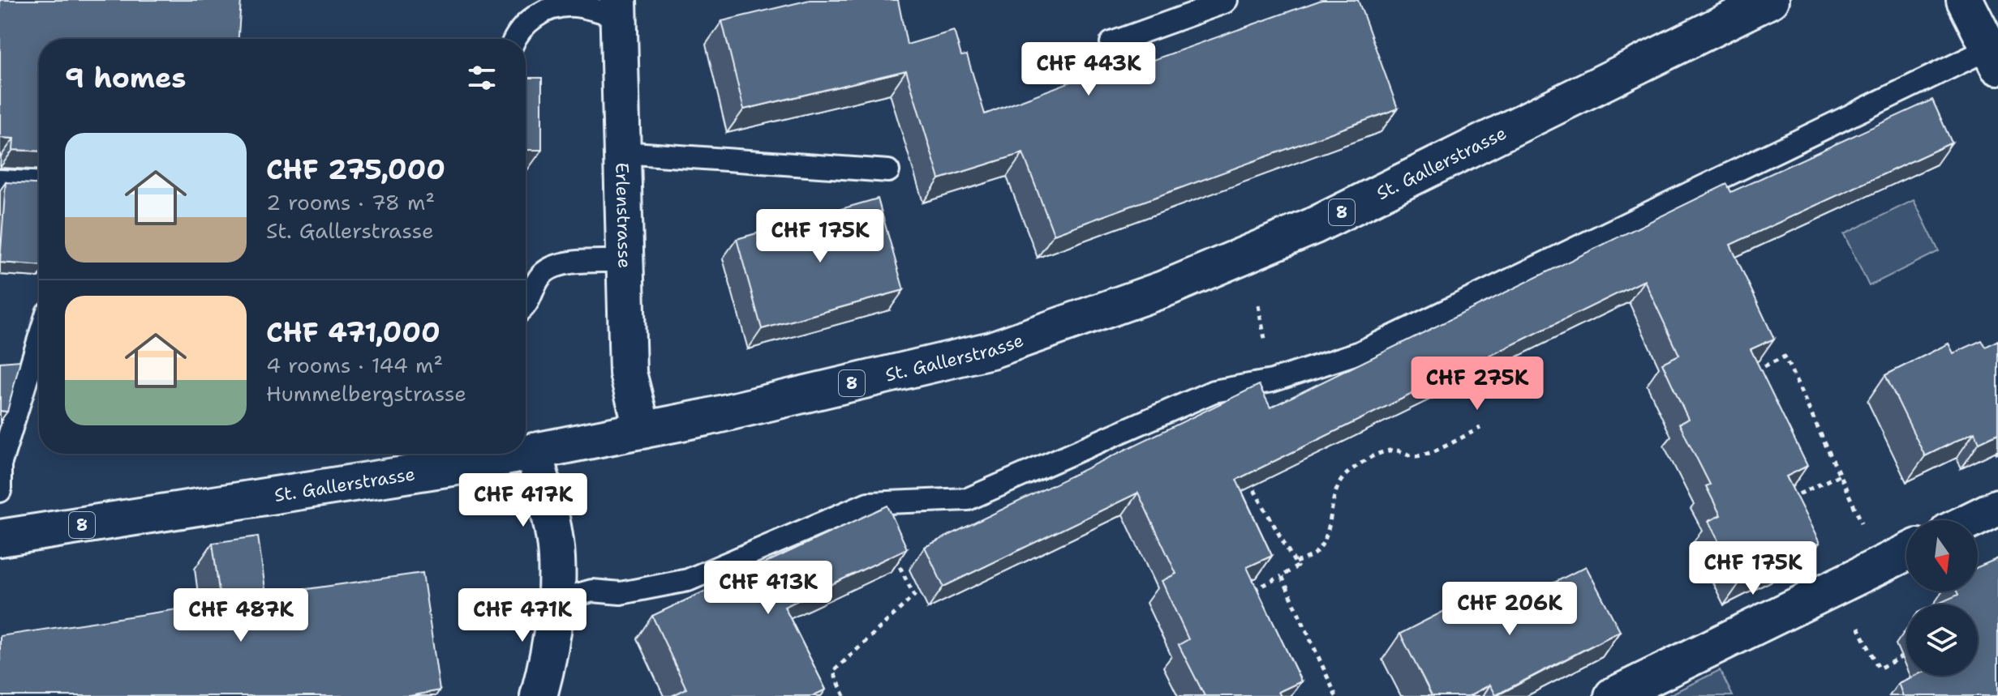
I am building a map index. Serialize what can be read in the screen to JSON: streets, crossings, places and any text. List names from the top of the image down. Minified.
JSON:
{"streets":{"main road":["St. Gallerstrasse","8","Erlenstrasse"]},"crossings":[["St. Gallerstrasse","Erlenstrasse"]],"north":"bottom","page":{"heading":"9 homes","price":["CHF 443K","CHF 175K","CHF 275K","CHF 417K","CHF 175K","CHF 413K","CHF 206K","CHF 487K","CHF 471K"],"list":[{"name":"CHF 275,000","note":"2 rooms · 78 m² · St. Gallerstrasse"},{"name":"CHF 471,000","note":"4 rooms · 144 m² · Hummelbergstrasse"}]}}
